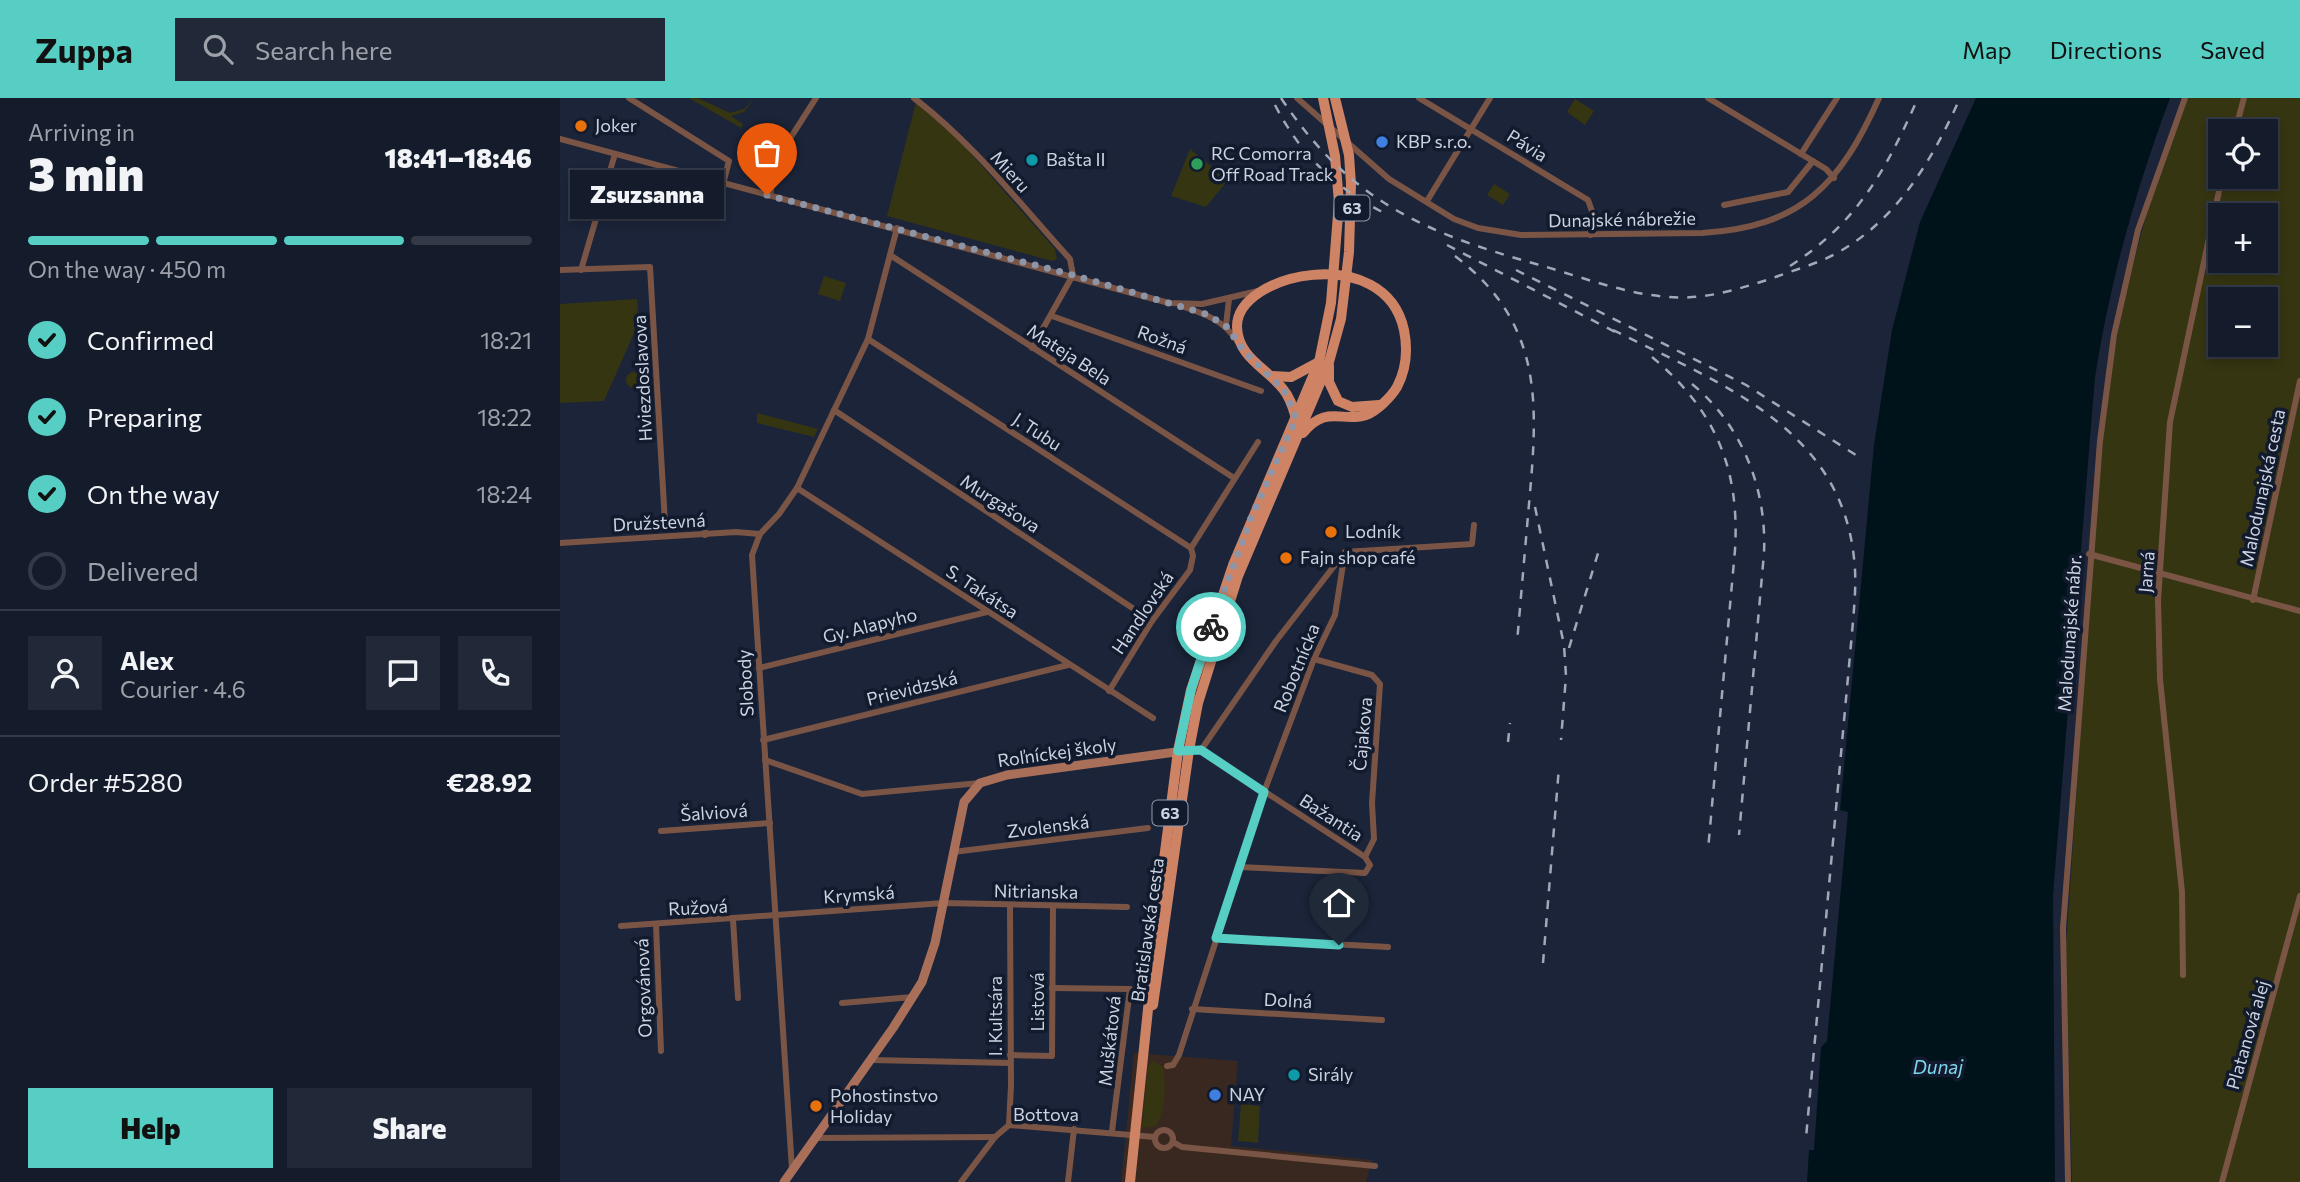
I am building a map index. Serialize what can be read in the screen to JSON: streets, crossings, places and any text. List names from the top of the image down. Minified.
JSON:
{"streets":{"main road":["63","Roľníckej školy","Bratislavská cesta"],"street":["Pávia","Mieru","Dunajské nábrežie","Rožná","Mateja Bela","Hviezdoslavova","J. Tubu","Malodunajská cesta","Murgašova","Družstevná","Jarná","S. Takátsa","Handlovská","Gy. Alapyho","Malodunajské nábr.","Robotnícka","Slobody","Prievidzská","Čajakova","Šalviová","Bažantia","Zvolenská","Nitrianska","Krymská","Ružová","Orgovánová","Dolná","Listová","I. Kultsára","Platanová alej","Muškátová","Bottova"]},"crossings":[["Pávia","Dunajské nábrežie"],["Mateja Bela","Handlovská"],["Mateja Bela","Slobody"],["Hviezdoslavova","Družstevná"],["J. Tubu","Handlovská"],["J. Tubu","Slobody"],["Murgašova","Handlovská"],["Murgašova","Slobody"],["Družstevná","Slobody"],["S. Takátsa","Handlovská"],["S. Takátsa","Gy. Alapyho"],["S. Takátsa","Slobody"],["S. Takátsa","Prievidzská"],["Gy. Alapyho","Slobody"],["Robotnícka","Čajakova"],["Robotnícka","Bažantia"],["Robotnícka","Dolná"],["Slobody","Prievidzská"],["Slobody","Roľníckej školy"],["Slobody","Šalviová"],["Slobody","Krymská"],["Slobody","Ružová"],["Čajakova","Bažantia"],["Roľníckej školy","Bažantia"],["Roľníckej školy","Zvolenská"],["Roľníckej školy","Nitrianska"],["Roľníckej školy","Krymská"],["Roľníckej školy","Bratislavská cesta"],["Nitrianska","Krymská"],["Nitrianska","Listová"],["Nitrianska","I. Kultsára"],["Krymská","Ružová"],["Ružová","Orgovánová"],["Listová","I. Kultsára"],["Listová","Muškátová"],["I. Kultsára","Bottova"],["Muškátová","Bottova"]],"water":["Dunaj"],"places":["Joker","KBP s.r.o.","Bašta II","RC Comorra Off Road Track","Zsuzsanna","Lodník","Fajn shop café","Sirály","NAY","Pohostinstvo Holiday"],"page":{"header":"Zuppa","search":"Search here","nav":["Map","Directions","Saved"],"heading":["3 min","Arriving in","18:41–18:46"],"panel":["Alex","Courier · 4.6","Order #5280","€28.92"],"map_buttons":["+","−"],"bubble":"Zsuzsanna","bar":"On the way · 450 m","list":[["Confirmed","18:21"],["Preparing","18:22"],["On the way","18:24"],"Delivered"],"buttons":["Help","Share"]}}
